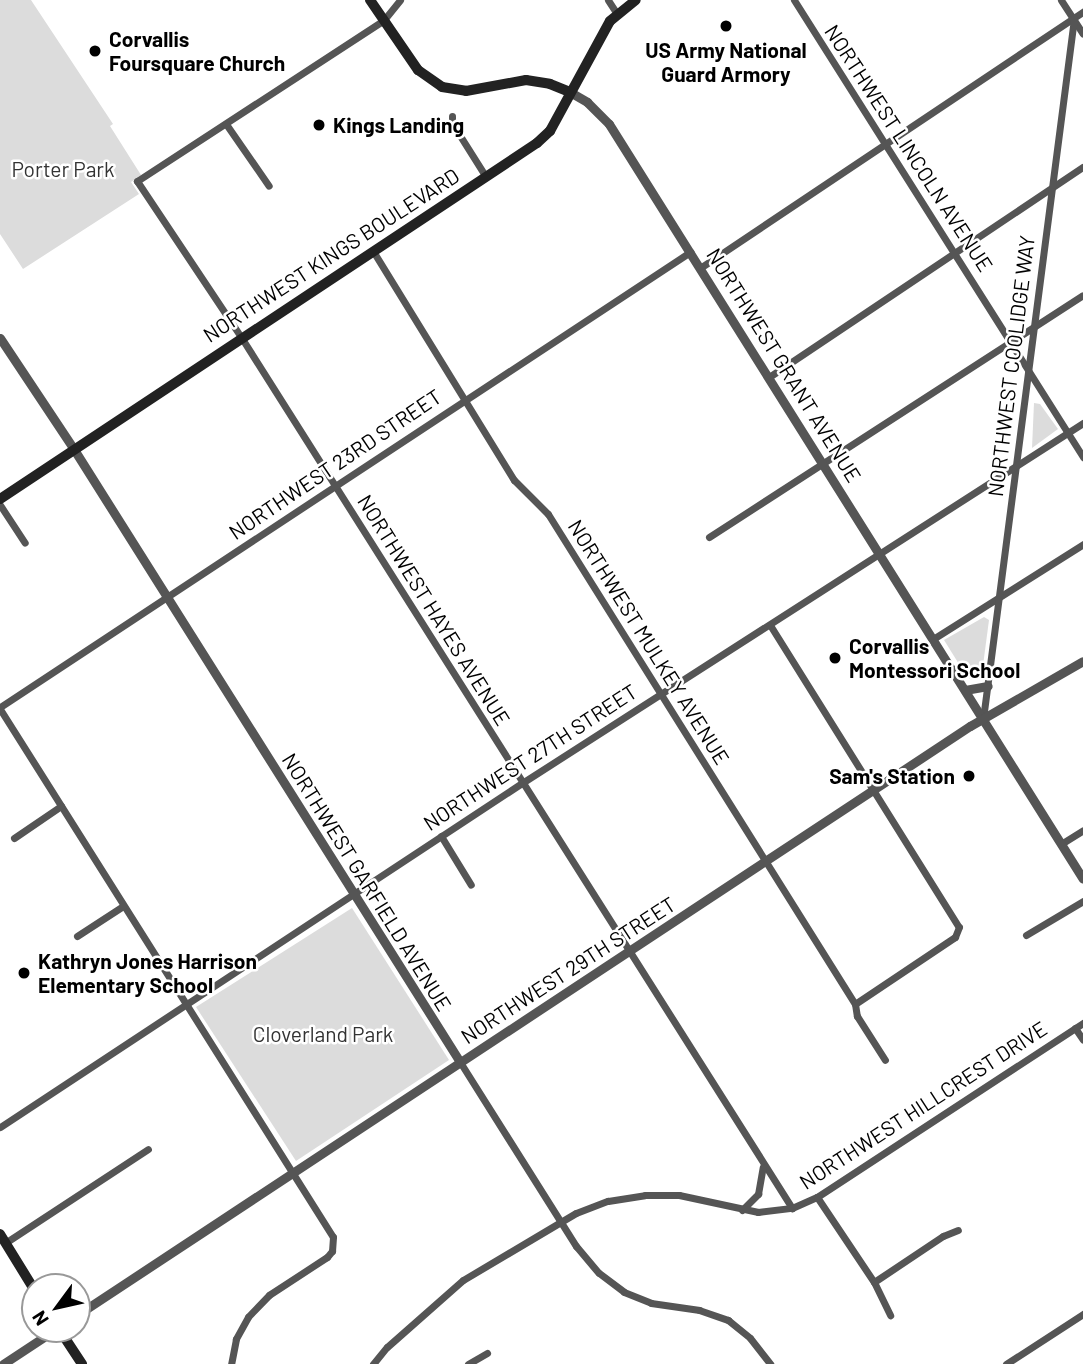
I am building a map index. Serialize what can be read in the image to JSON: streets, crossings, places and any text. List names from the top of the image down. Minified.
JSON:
{"streets":{"main road":["NORTHWEST KINGS BOULEVARD","NORTHWEST GRANT AVENUE"],"street":["NORTHWEST LINCOLN AVENUE","NORTHWEST COOLIDGE WAY","NORTHWEST 23RD STREET","NORTHWEST HAYES AVENUE","NORTHWEST MULKEY AVENUE","NORTHWEST 27TH STREET","NORTHWEST GARFIELD AVENUE","NORTHWEST 29TH STREET","NORTHWEST HILLCREST DRIVE"]},"crossings":[["NORTHWEST LINCOLN AVENUE","NORTHWEST COOLIDGE WAY"],["NORTHWEST LINCOLN AVENUE","NORTHWEST 27TH STREET"],["NORTHWEST KINGS BOULEVARD","NORTHWEST GRANT AVENUE"],["NORTHWEST KINGS BOULEVARD","NORTHWEST HAYES AVENUE"],["NORTHWEST KINGS BOULEVARD","NORTHWEST MULKEY AVENUE"],["NORTHWEST KINGS BOULEVARD","NORTHWEST GARFIELD AVENUE"],["NORTHWEST GRANT AVENUE","NORTHWEST COOLIDGE WAY"],["NORTHWEST GRANT AVENUE","NORTHWEST 23RD STREET"],["NORTHWEST GRANT AVENUE","NORTHWEST 27TH STREET"],["NORTHWEST GRANT AVENUE","NORTHWEST 29TH STREET"],["NORTHWEST COOLIDGE WAY","NORTHWEST 27TH STREET"],["NORTHWEST COOLIDGE WAY","NORTHWEST 29TH STREET"],["NORTHWEST 23RD STREET","NORTHWEST HAYES AVENUE"],["NORTHWEST 23RD STREET","NORTHWEST MULKEY AVENUE"],["NORTHWEST 23RD STREET","NORTHWEST GARFIELD AVENUE"],["NORTHWEST HAYES AVENUE","NORTHWEST 27TH STREET"],["NORTHWEST HAYES AVENUE","NORTHWEST 29TH STREET"],["NORTHWEST HAYES AVENUE","NORTHWEST HILLCREST DRIVE"],["NORTHWEST MULKEY AVENUE","NORTHWEST 27TH STREET"],["NORTHWEST MULKEY AVENUE","NORTHWEST 29TH STREET"],["NORTHWEST 27TH STREET","NORTHWEST GARFIELD AVENUE"],["NORTHWEST GARFIELD AVENUE","NORTHWEST 29TH STREET"],["NORTHWEST GARFIELD AVENUE","NORTHWEST HILLCREST DRIVE"]],"parks":["Porter Park","Cloverland Park"],"places":["US Army National Guard Armory","Corvallis Foursquare Church","Kings Landing","Corvallis Montessori School","Sam's Station","Kathryn Jones Harrison Elementary School"],"north":"bottom left"}
